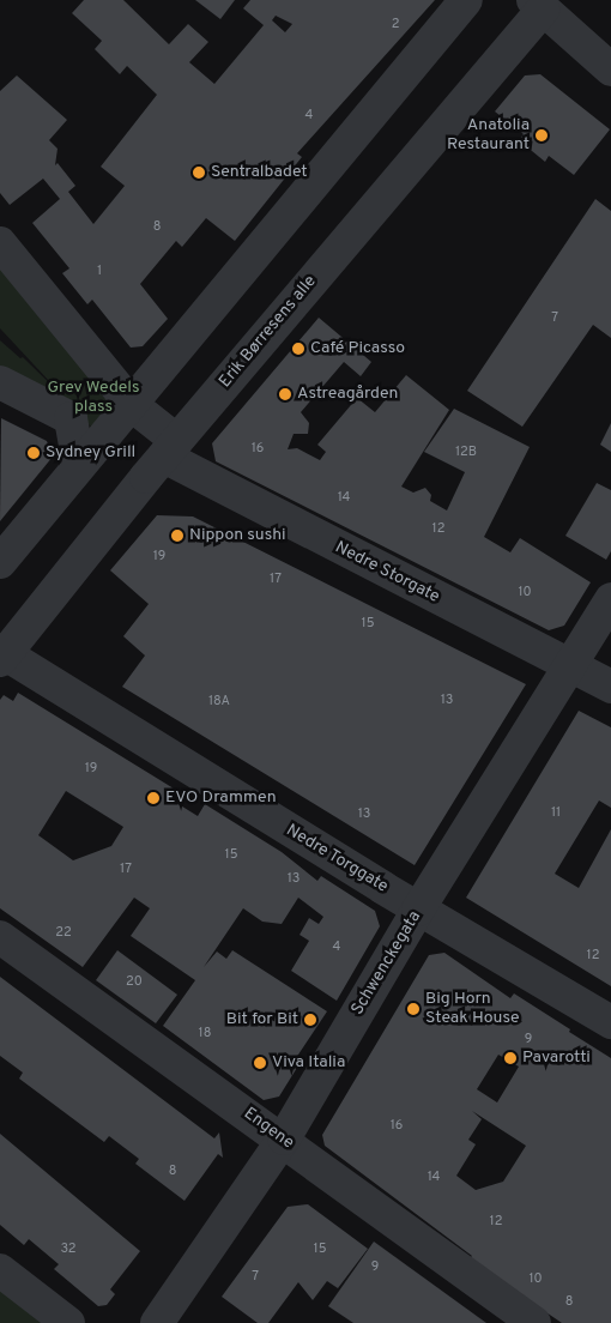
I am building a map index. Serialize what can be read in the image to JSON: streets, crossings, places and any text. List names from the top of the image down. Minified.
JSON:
{"streets":{"street":["Erik Børresens alle","Nedre Storgate","Nedre Torggate","Schwenckegata","Engene"]},"crossings":[["Erik Børresens alle","Nedre Storgate"],["Erik Børresens alle","Nedre Torggate"],["Nedre Storgate","Schwenckegata"],["Nedre Torggate","Schwenckegata"],["Schwenckegata","Engene"]],"parks":["Grev Wedels plass"],"places":["Anatolia Restaurant","Sentralbadet","Café Picasso","Astreagården","Sydney Grill","Nippon sushi","EVO Drammen","Big Horn Steak House","Bit for Bit","Pavarotti","Viva Italia"],"house_numbers":["2","4","8","1","7","16","12B","14","12","19","17","10","15","13","18A","19","11","13","15","17","13","22","4","12","20","18","9","16","8","14","12","32","15","9","7","10","8"]}
